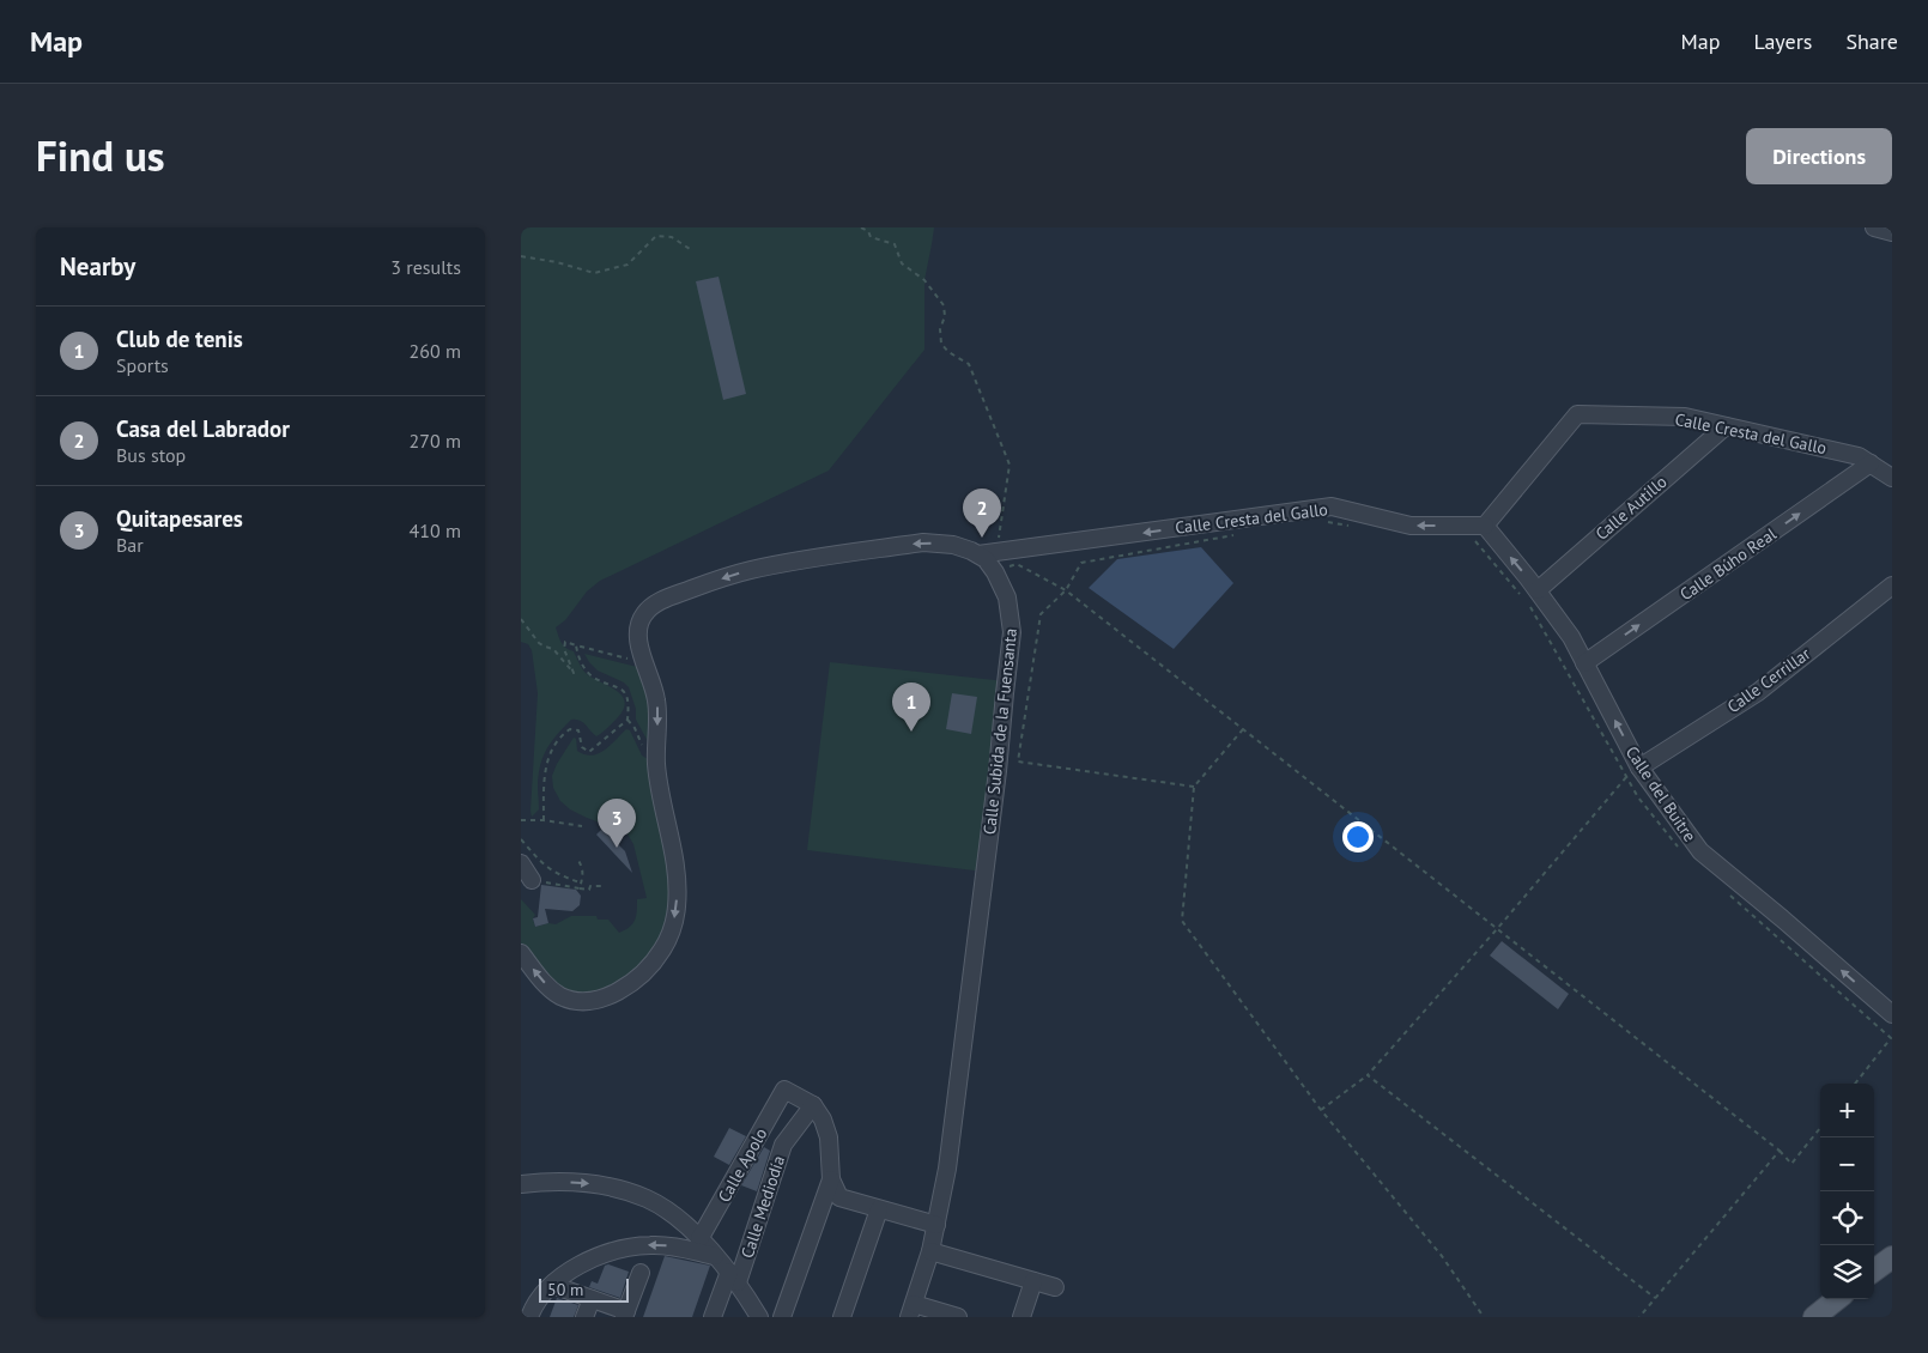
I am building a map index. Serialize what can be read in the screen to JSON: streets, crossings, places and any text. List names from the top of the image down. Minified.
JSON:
{"streets":{"street":["Calle Cresta del Gallo","Calle Autillo","Calle Búho Real","Calle Cerrillar","Calle Subida de la Fuensanta","Calle del Buitre","Calle Apolo","Calle Mediodía"]},"crossings":[["Calle Cresta del Gallo","Calle Autillo"],["Calle Cresta del Gallo","Calle Búho Real"],["Calle Cresta del Gallo","Calle Subida de la Fuensanta"],["Calle Cresta del Gallo","Calle del Buitre"],["Calle Autillo","Calle del Buitre"],["Calle Búho Real","Calle del Buitre"],["Calle Cerrillar","Calle del Buitre"],["Calle Apolo","Calle Mediodía"]],"one_way":["Calle Cresta del Gallo","Calle Búho Real","Calle del Buitre"],"scale_bar":"50 m","page":{"header":"Map","nav":["Map","Layers","Share"],"title":"Find us","buttons":"Directions","heading":["Nearby","3 results"],"list":[{"mark":"1","name":"Club de tenis","note":"Sports","value":"260 m"},{"mark":"2","name":"Casa del Labrador","note":"Bus stop","value":"270 m"},{"mark":"3","name":"Quitapesares","note":"Bar","value":"410 m"}],"pins":["2","1","3"],"map_buttons":["+","−"],"scale":"50 m"}}
